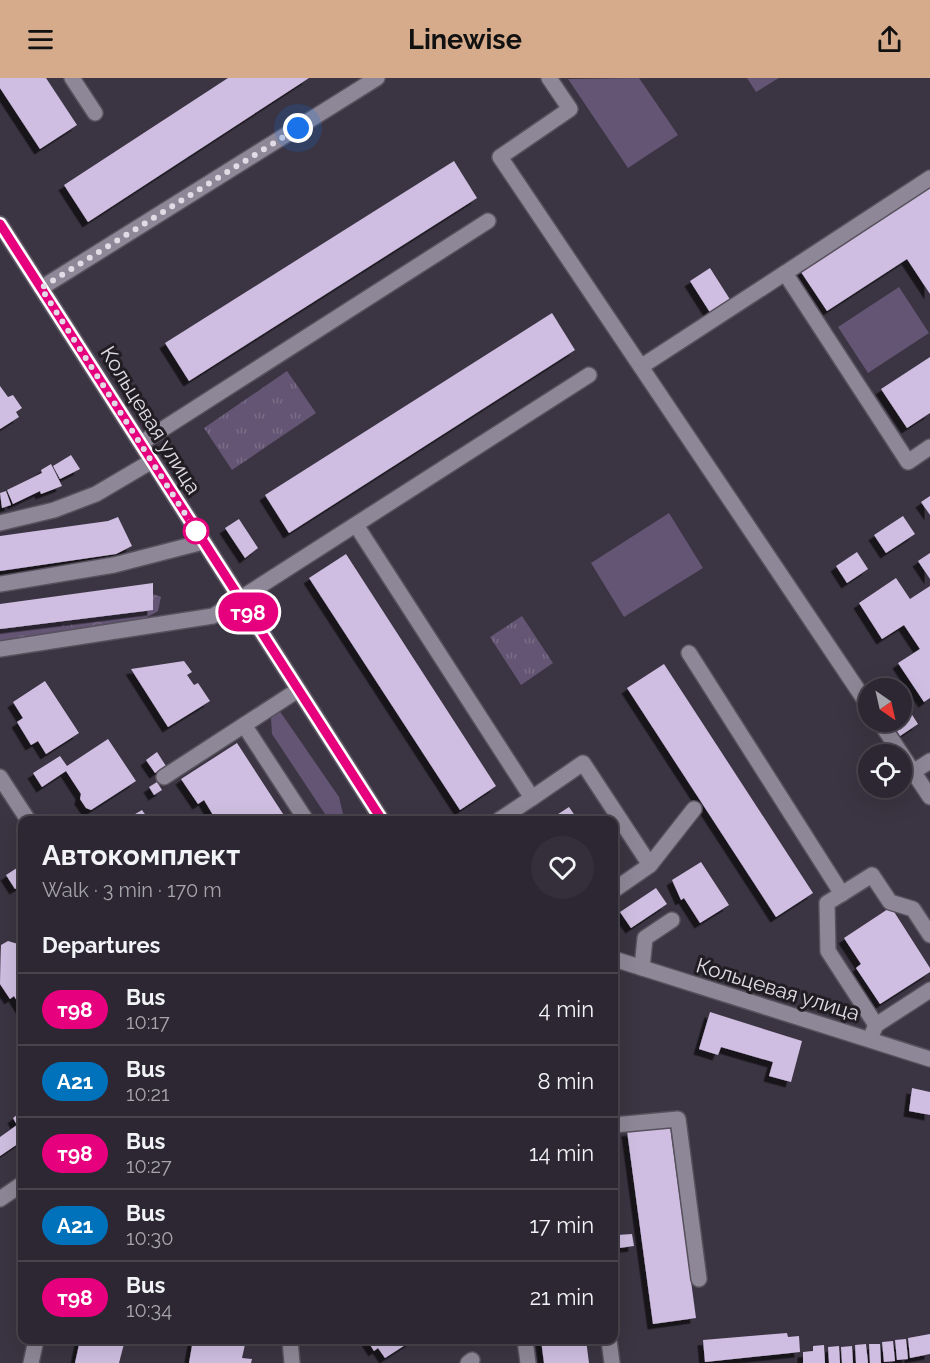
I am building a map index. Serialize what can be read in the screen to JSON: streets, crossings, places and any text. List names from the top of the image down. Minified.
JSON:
{"streets":{"street":["Кольцевая улица"]},"lines":["bus line т98"],"north":"bottom right","page":{"header":"Linewise","on_map":"т98","heading":[["Автокомплект","Walk · 3 min · 170 m"],"Departures"],"list":[{"mark":"т98","name":"Bus","note":"10:17","value":"4 min"},{"mark":"А21","name":"Bus","note":"10:21","value":"8 min"},{"mark":"т98","name":"Bus","note":"10:27","value":"14 min"},{"mark":"А21","name":"Bus","note":"10:30","value":"17 min"},{"mark":"т98","name":"Bus","note":"10:34","value":"21 min"}]}}
